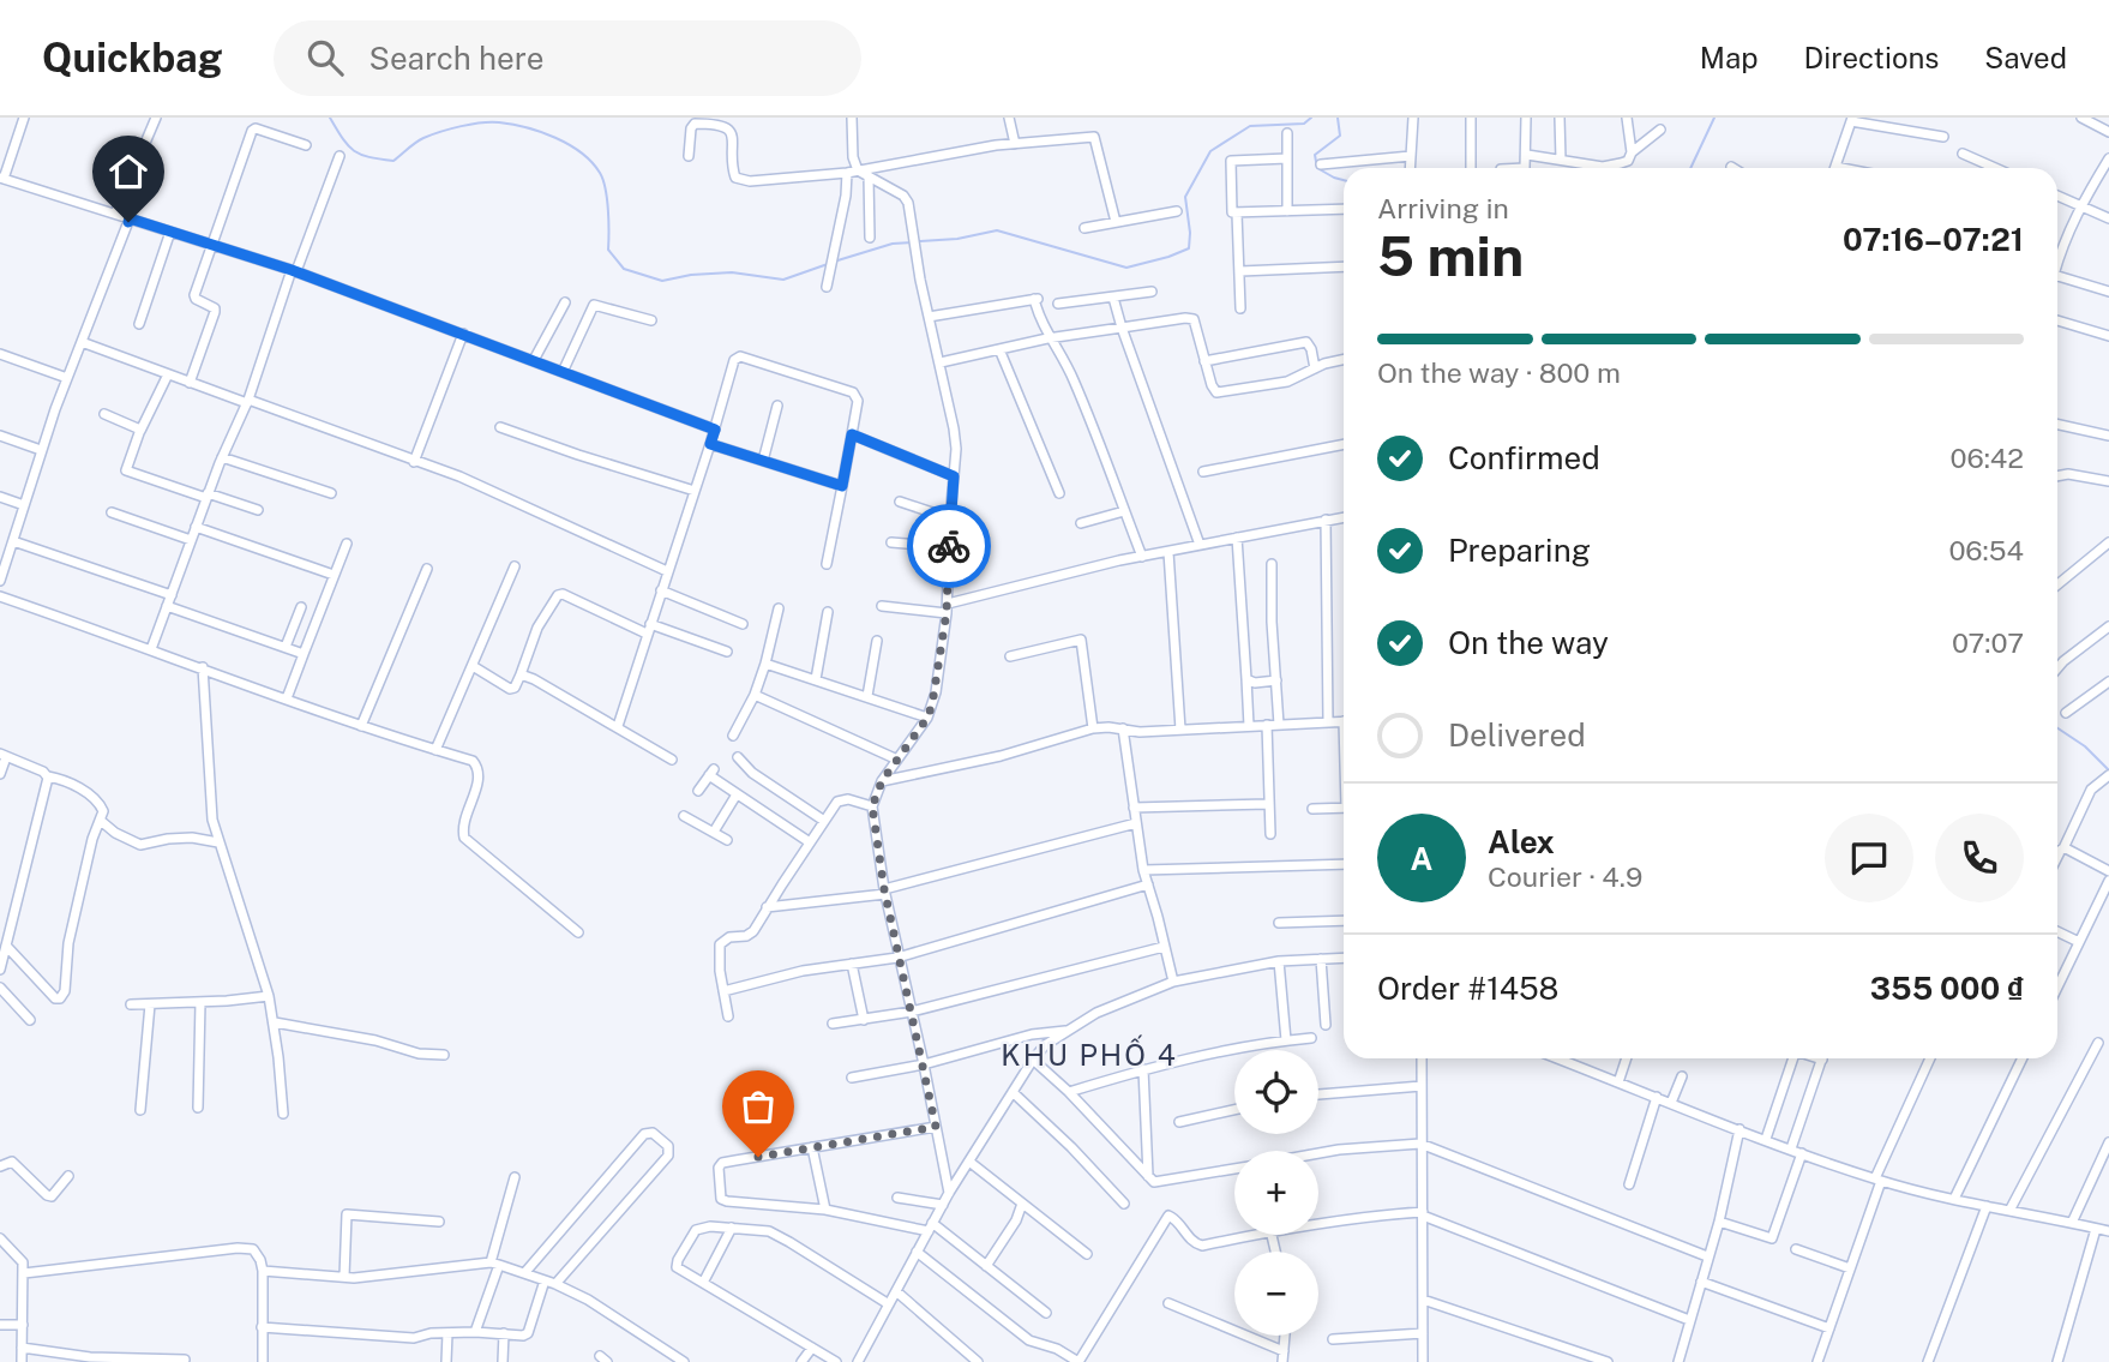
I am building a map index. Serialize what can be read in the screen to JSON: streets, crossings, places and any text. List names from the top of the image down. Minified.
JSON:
{"districts":["KHU PHỐ 4"],"page":{"header":"Quickbag","search":"Search here","nav":["Map","Directions","Saved"],"heading":["5 min","Arriving in","07:16–07:21"],"panel":["Alex","Courier · 4.9","Order #1458","355 000 ₫"],"bar":"On the way · 800 m","list":[["Confirmed","06:42"],["Preparing","06:54"],["On the way","07:07"],"Delivered"],"round":"A","map_buttons":["+","−"]}}
